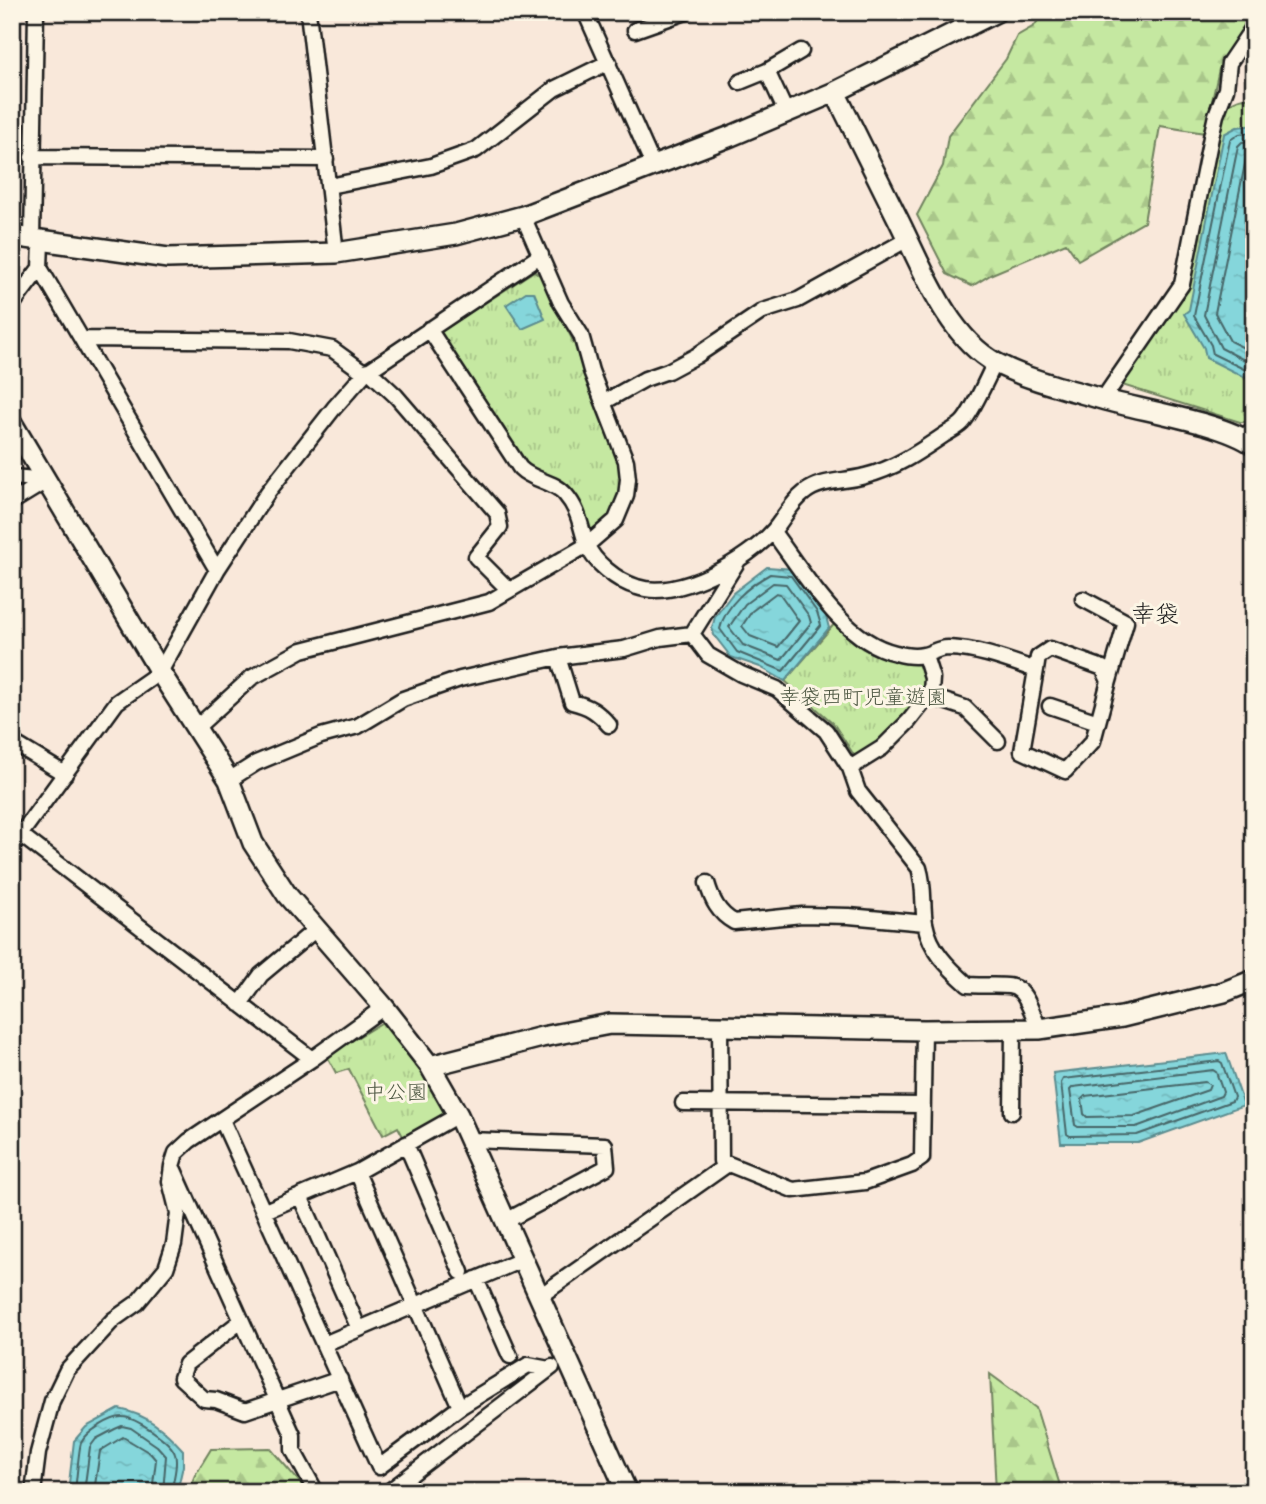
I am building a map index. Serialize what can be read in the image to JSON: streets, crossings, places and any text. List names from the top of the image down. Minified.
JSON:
{"districts":["幸袋"],"parks":["幸袋西町児童遊園","中公園"]}
